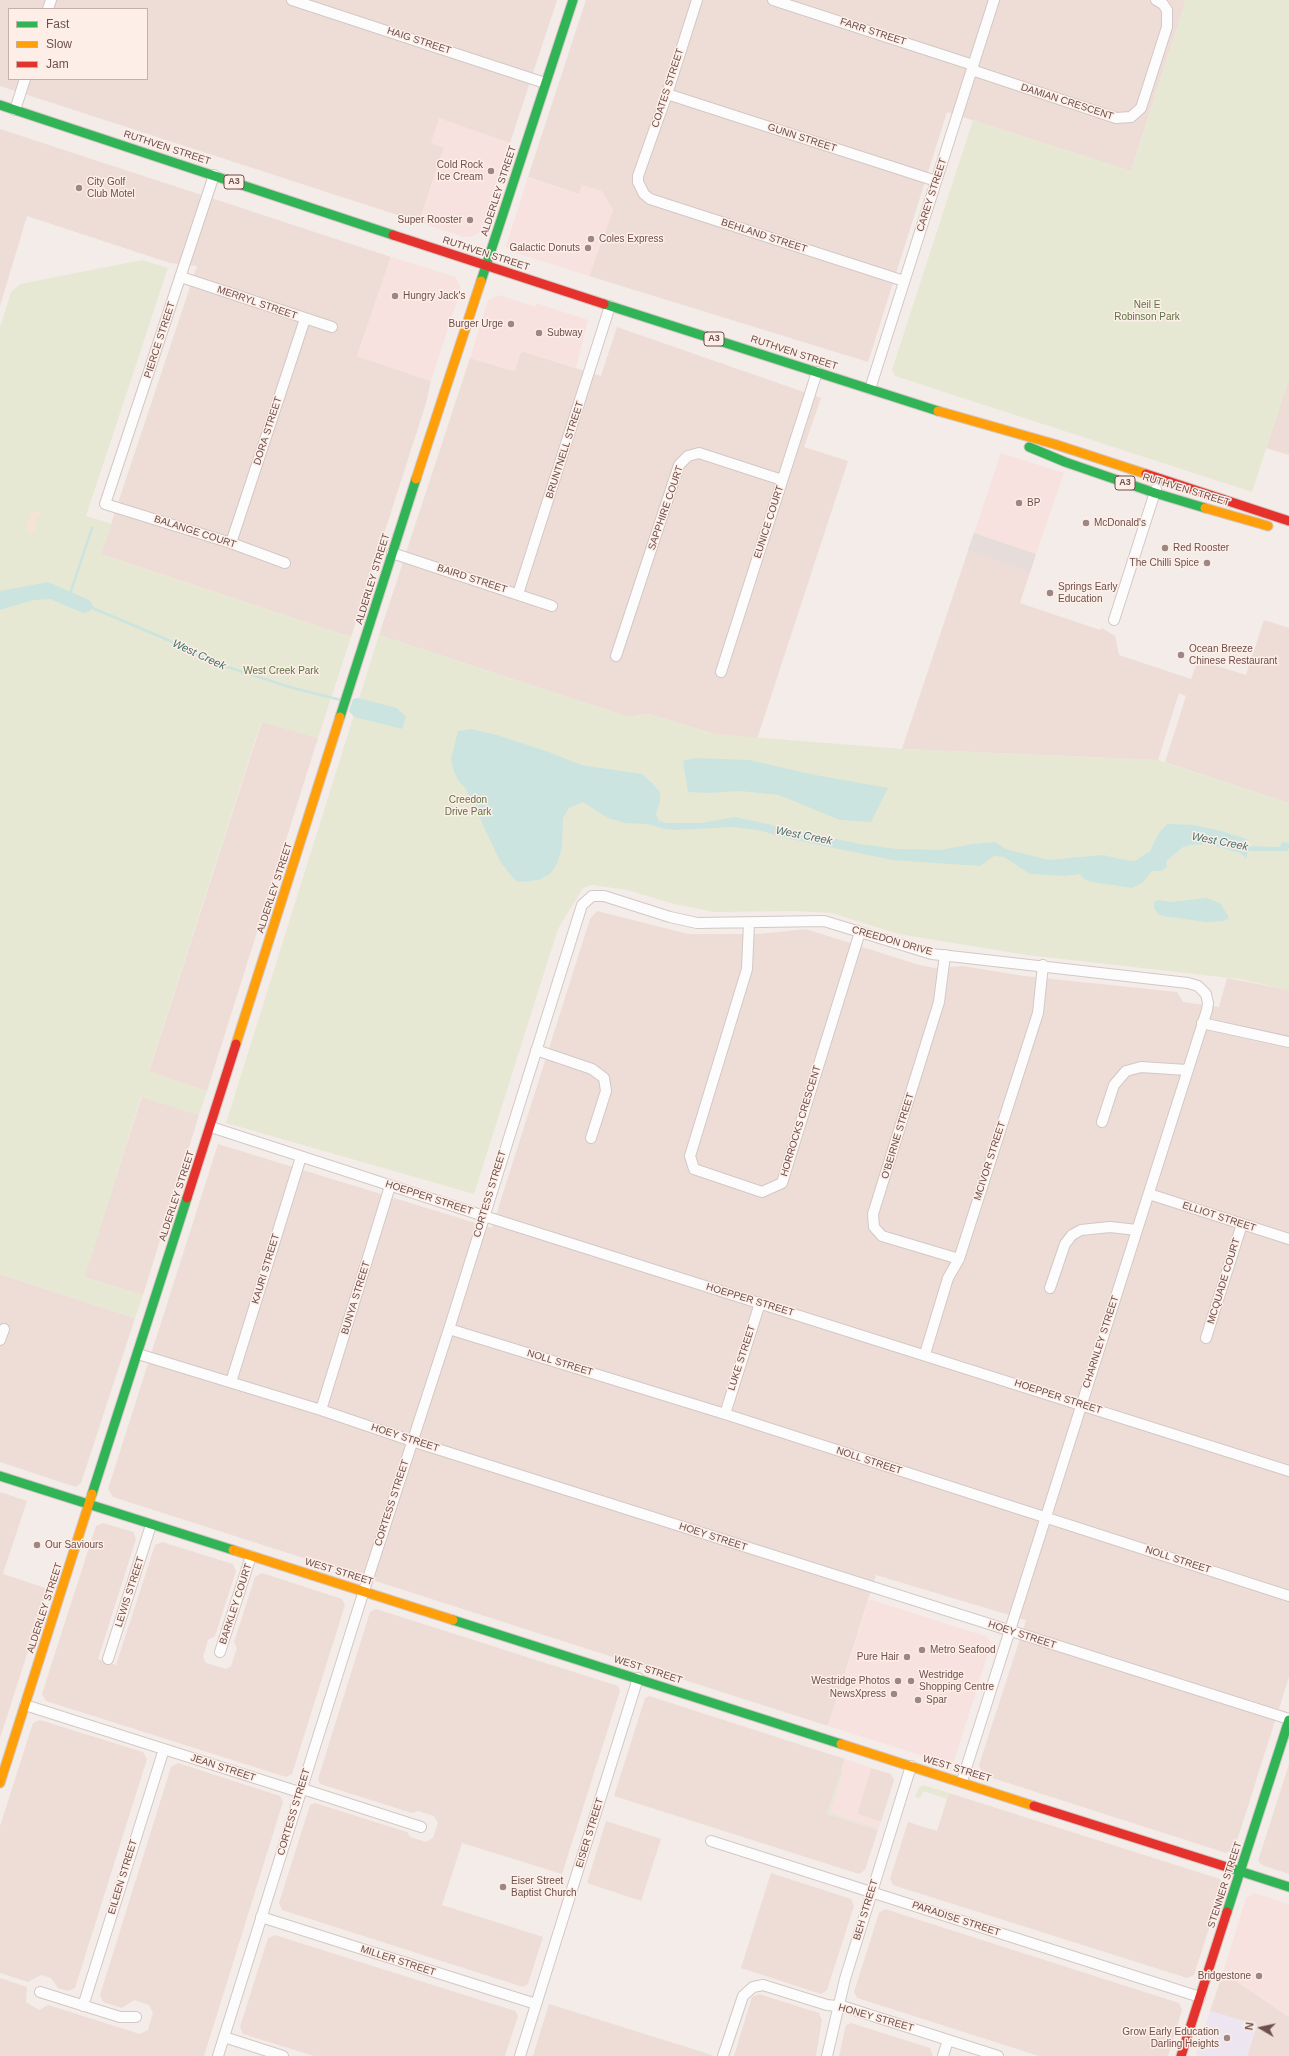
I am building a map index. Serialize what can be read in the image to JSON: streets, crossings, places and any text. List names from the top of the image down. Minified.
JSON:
{"streets":{"main road":["RUTHVEN STREET","A3","ALDERLEY STREET","WEST STREET","STENNER STREET"],"street":["FARR STREET","HAIG STREET","COATES STREET","DAMIAN CRESCENT","GUNN STREET","CAREY STREET","BEHLAND STREET","MERRYL STREET","PIERCE STREET","DORA STREET","BRUNTNELL STREET","SAPPHIRE COURT","EUNICE COURT","BALANGE COURT","BAIRD STREET","CREEDON DRIVE","HORROCKS CRESCENT","O'BEIRNE STREET","MCIVOR STREET","CORTESS STREET","HOEPPER STREET","ELLIOT STREET","KAURI STREET","MCQUADE COURT","BUNYA STREET","CHARNLEY STREET","LUKE STREET","NOLL STREET","HOEY STREET","LEWIS STREET","BARKLEY COURT","JEAN STREET","EISER STREET","EILEEN STREET","BEH STREET","PARADISE STREET","MILLER STREET","HONEY STREET"]},"crossings":[["FARR STREET","DAMIAN CRESCENT"],["FARR STREET","CAREY STREET"],["HAIG STREET","ALDERLEY STREET"],["COATES STREET","GUNN STREET"],["COATES STREET","BEHLAND STREET"],["DAMIAN CRESCENT","CAREY STREET"],["GUNN STREET","CAREY STREET"],["RUTHVEN STREET","ALDERLEY STREET"],["RUTHVEN STREET","CAREY STREET"],["RUTHVEN STREET","PIERCE STREET"],["RUTHVEN STREET","BRUNTNELL STREET"],["RUTHVEN STREET","EUNICE COURT"],["ALDERLEY STREET","BAIRD STREET"],["ALDERLEY STREET","HOEPPER STREET"],["ALDERLEY STREET","HOEY STREET"],["ALDERLEY STREET","WEST STREET"],["ALDERLEY STREET","JEAN STREET"],["CAREY STREET","BEHLAND STREET"],["MERRYL STREET","PIERCE STREET"],["MERRYL STREET","DORA STREET"],["PIERCE STREET","BALANGE COURT"],["DORA STREET","BALANGE COURT"],["BRUNTNELL STREET","BAIRD STREET"],["SAPPHIRE COURT","EUNICE COURT"],["CREEDON DRIVE","HORROCKS CRESCENT"],["CREEDON DRIVE","O'BEIRNE STREET"],["CREEDON DRIVE","MCIVOR STREET"],["CREEDON DRIVE","CORTESS STREET"],["CREEDON DRIVE","CHARNLEY STREET"],["O'BEIRNE STREET","MCIVOR STREET"],["MCIVOR STREET","HOEPPER STREET"],["CORTESS STREET","HOEPPER STREET"],["CORTESS STREET","NOLL STREET"],["CORTESS STREET","HOEY STREET"],["CORTESS STREET","WEST STREET"],["CORTESS STREET","JEAN STREET"],["CORTESS STREET","MILLER STREET"],["HOEPPER STREET","KAURI STREET"],["HOEPPER STREET","BUNYA STREET"],["HOEPPER STREET","CHARNLEY STREET"],["HOEPPER STREET","LUKE STREET"],["ELLIOT STREET","MCQUADE COURT"],["ELLIOT STREET","CHARNLEY STREET"],["KAURI STREET","HOEY STREET"],["BUNYA STREET","HOEY STREET"],["CHARNLEY STREET","NOLL STREET"],["CHARNLEY STREET","HOEY STREET"],["CHARNLEY STREET","WEST STREET"],["LUKE STREET","NOLL STREET"],["HOEY STREET","STENNER STREET"],["WEST STREET","LEWIS STREET"],["WEST STREET","BARKLEY COURT"],["WEST STREET","EISER STREET"],["WEST STREET","STENNER STREET"],["WEST STREET","BEH STREET"],["JEAN STREET","EILEEN STREET"],["EISER STREET","MILLER STREET"],["STENNER STREET","PARADISE STREET"],["BEH STREET","PARADISE STREET"],["BEH STREET","HONEY STREET"]],"water":["West Creek"],"parks":["Neil E Robinson Park","West Creek Park","Creedon Drive Park"],"places":["Cold Rock Ice Cream","City Golf Club Motel","Super Rooster","Coles Express","Galactic Donuts","Hungry Jack's","Burger Urge","Subway","BP","McDonald's","Red Rooster","The Chilli Spice","Springs Early Education","Ocean Breeze Chinese Restaurant","Our Saviours","Metro Seafood","Pure Hair","Westridge Photos","Westridge Shopping Centre","NewsXpress","Spar","Eiser Street Baptist Church","Bridgestone","Grow Early Education Darling Heights"],"legend":["Fast","Slow","Jam"],"north":"left"}
